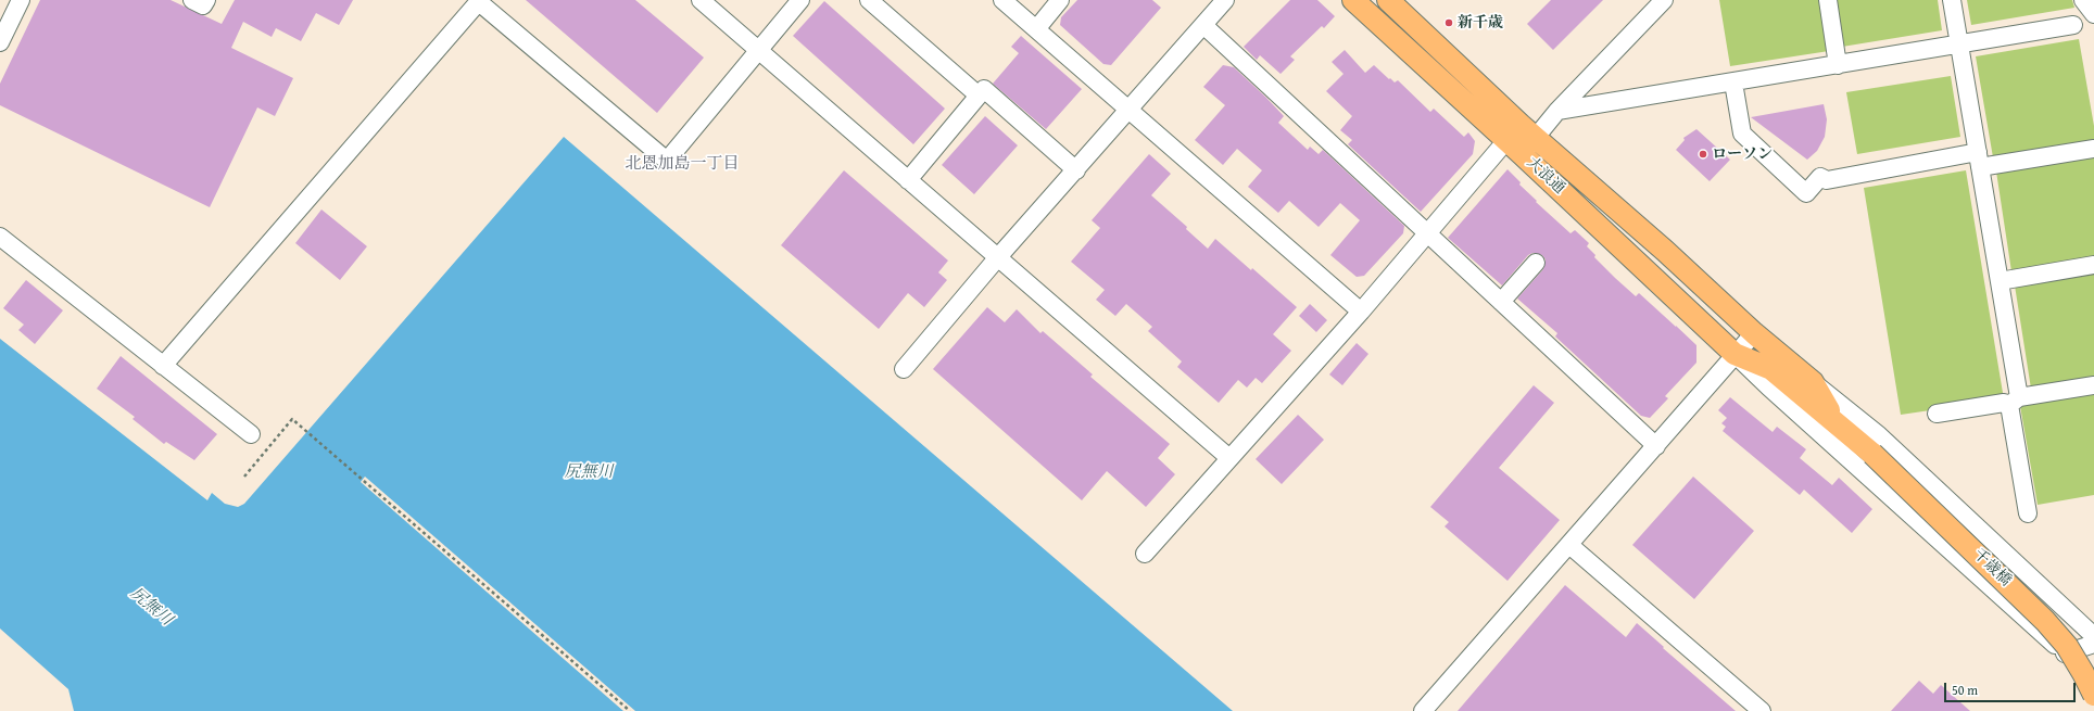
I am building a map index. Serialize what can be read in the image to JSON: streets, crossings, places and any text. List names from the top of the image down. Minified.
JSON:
{"streets":{"main road":["大浪通","千歳橋"]},"crossings":[["大浪通","千歳橋"]],"districts":["北恩加島一丁目"],"water":["尻無川"],"places":["新千歳","ローソン"],"scale_bar":"50 m"}
